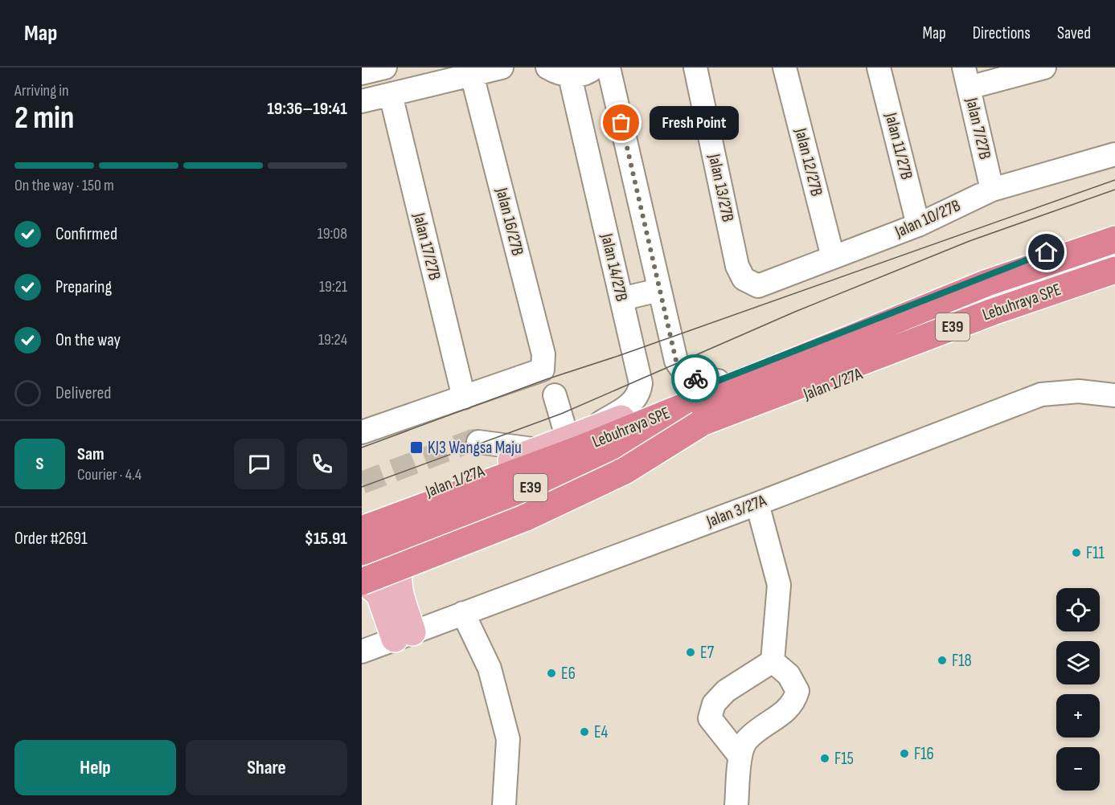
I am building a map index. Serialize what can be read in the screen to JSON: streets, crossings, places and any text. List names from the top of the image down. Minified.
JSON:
{"streets":{"highway":["Lebuhraya SPE","E39"],"main road":["Jalan 1/27A"],"street":["Jalan 7/27B","Jalan 11/27B","Jalan 12/27B","Jalan 13/27B","Jalan 10/27B","Jalan 16/27B","Jalan 17/27B","Jalan 14/27B","Jalan 3/27A"]},"crossings":[["Jalan 7/27B","Jalan 10/27B"],["Jalan 11/27B","Jalan 10/27B"],["Jalan 12/27B","Jalan 10/27B"],["Jalan 13/27B","Jalan 10/27B"],["Jalan 16/27B","Jalan 17/27B"],["Jalan 14/27B","Jalan 1/27A"]],"places":{"other":["Fresh Point","F11","E7","F18","E6","E4","F16","F15"],"transit":["KJ3 Wangsa Maju"]},"page":{"header":"Map","nav":["Map","Directions","Saved"],"heading":["2 min","Arriving in","19:36–19:41"],"panel":["Sam","Courier · 4.4","Order #2691","$15.91"],"bubble":"Fresh Point","bar":"On the way · 150 m","list":[["Confirmed","19:08"],["Preparing","19:21"],["On the way","19:24"],"Delivered"],"round":"S","map_buttons":["+","−"],"buttons":["Help","Share"]}}
